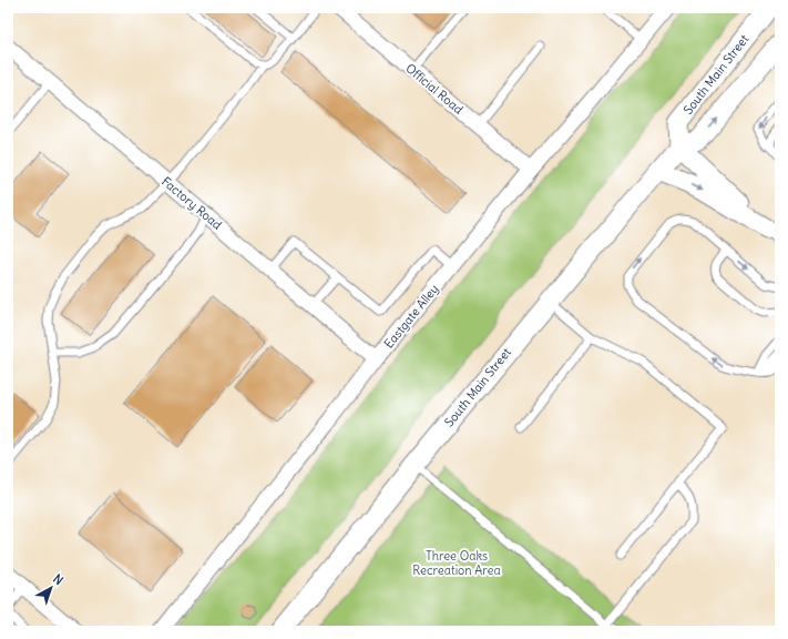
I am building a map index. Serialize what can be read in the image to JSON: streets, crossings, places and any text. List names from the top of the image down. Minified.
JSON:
{"streets":{"street":["South Main Street","Official Road","Factory Road","Eastgate Alley"]},"crossings":[["Official Road","Eastgate Alley"],["Factory Road","Eastgate Alley"]],"parks":["Three Oaks Recreation Area"],"north":"top right"}
